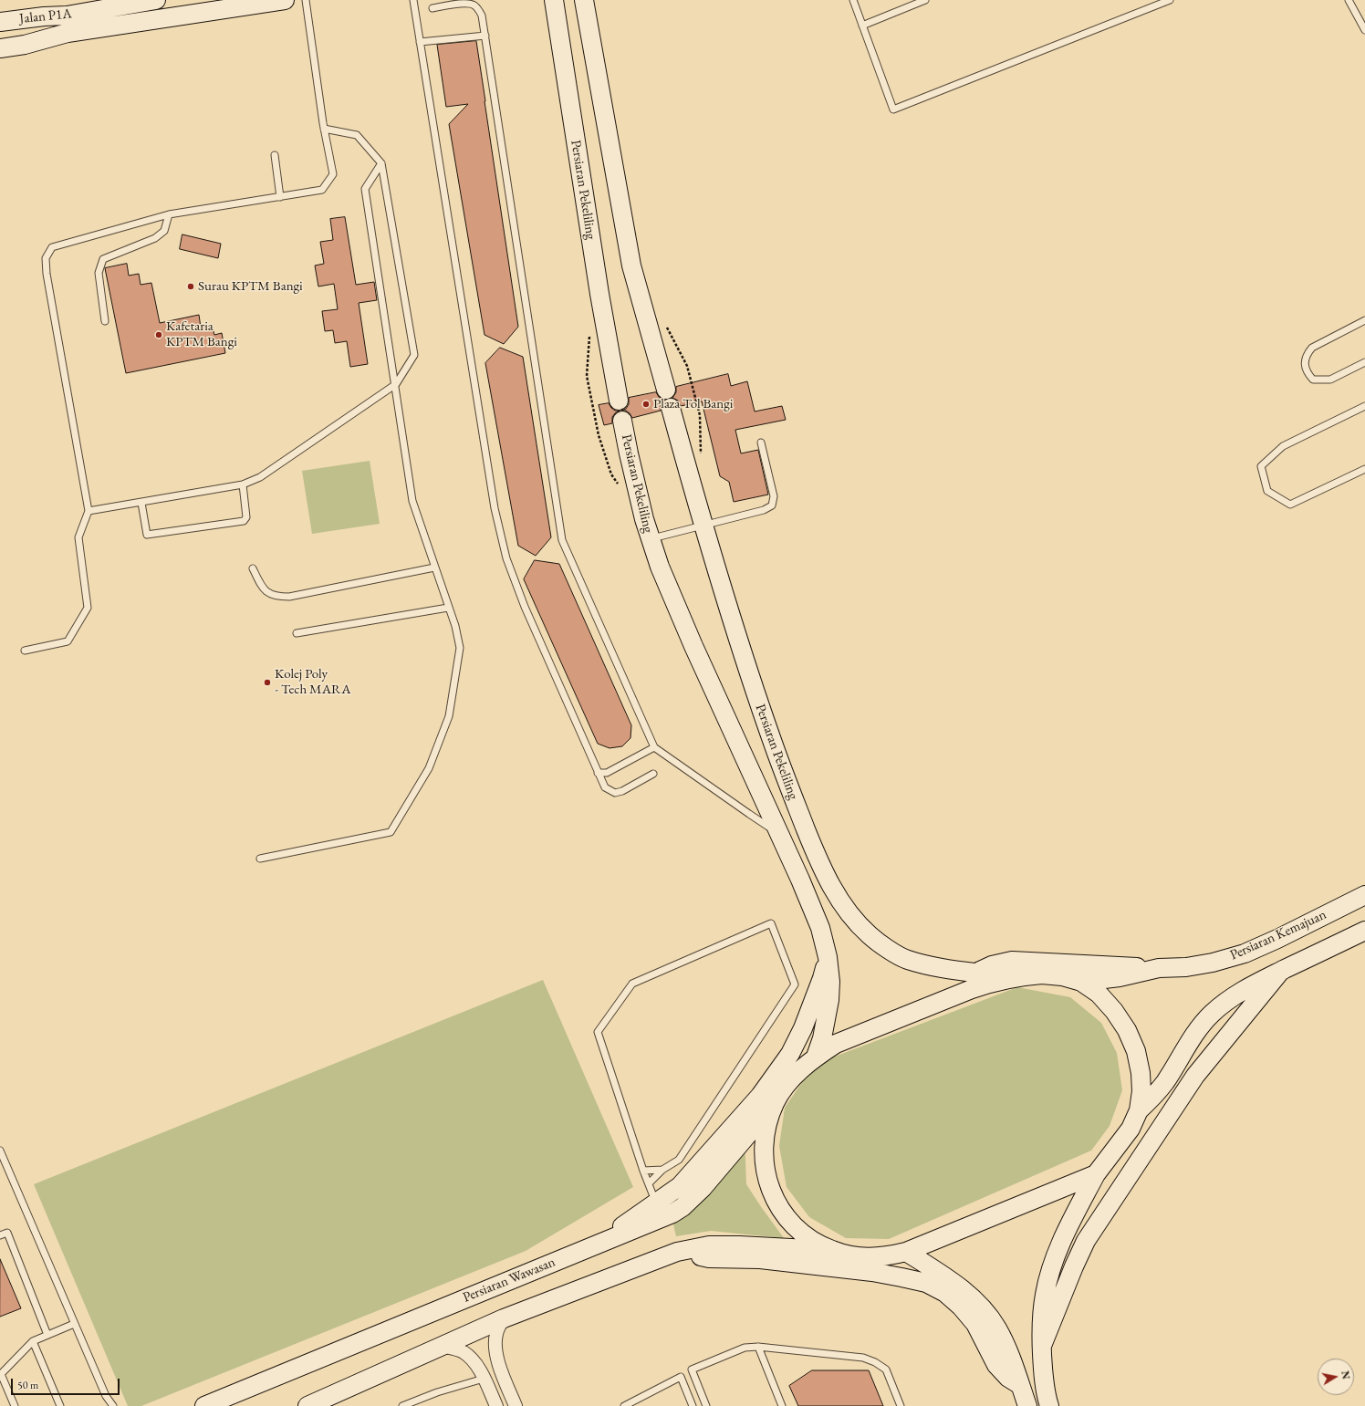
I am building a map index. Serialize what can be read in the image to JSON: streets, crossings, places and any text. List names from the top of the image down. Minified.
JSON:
{"streets":{"main road":["Jalan P1A","Persiaran Pekeliling","Persiaran Kemajuan","Persiaran Wawasan"]},"places":["Surau KPTM Bangi","Kafetaria KPTM Bangi","Plaza Tol Bangi","Kolej Poly - Tech MARA"],"scale_bar":"50 m","north":"right"}
